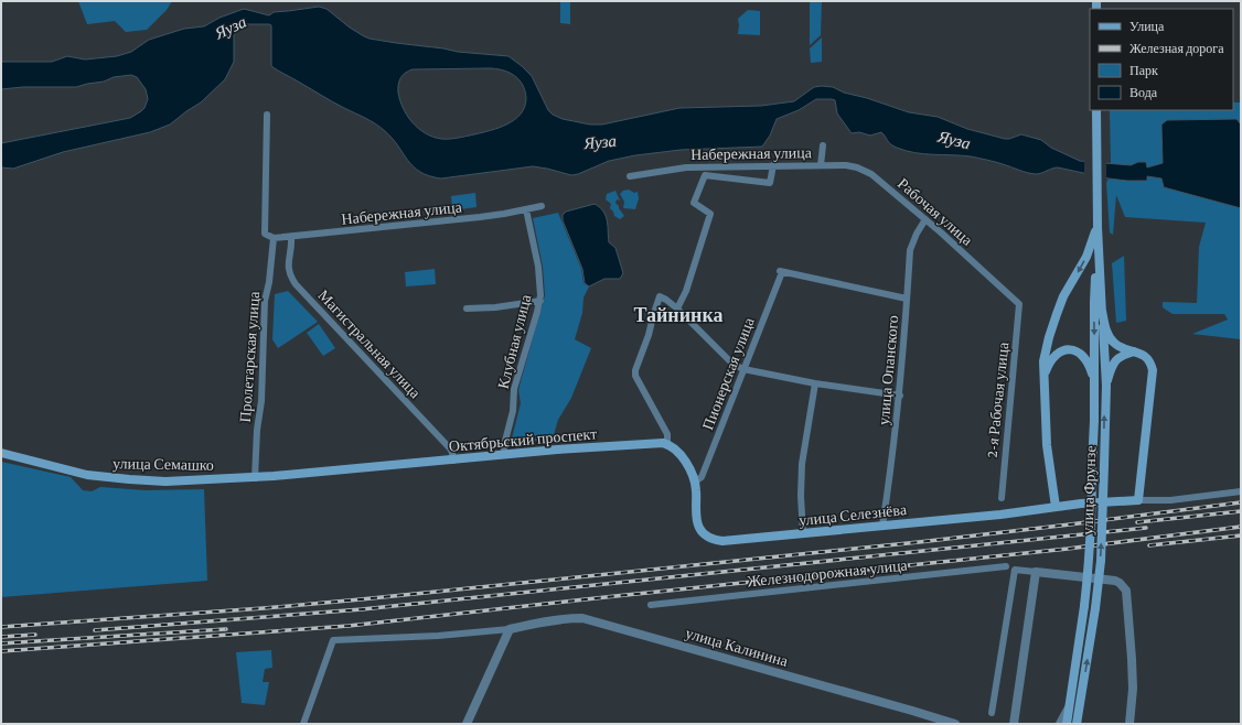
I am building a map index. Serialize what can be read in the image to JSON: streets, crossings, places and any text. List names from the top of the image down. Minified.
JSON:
{"streets":{"main road":["Октябрьский проспект","улица Семашко","улица Фрунзе","улица Селезнёва"],"street":["Набережная улица","Рабочая улица","Клубная улица","Магистральная улица","Пролетарская улица","улица Опанского","Пионерская улица","2-я Рабочая улица","Железнодорожная улица","улица Калинина"]},"crossings":[["Набережная улица","Рабочая улица"],["Набережная улица","Клубная улица"],["Набережная улица","Магистральная улица"],["Набережная улица","Пролетарская улица"],["Рабочая улица","улица Опанского"],["Рабочая улица","2-я Рабочая улица"],["Клубная улица","Октябрьский проспект"],["Магистральная улица","Октябрьский проспект"],["Пролетарская улица","улица Семашко"],["улица Опанского","Пионерская улица"],["улица Опанского","улица Селезнёва"],["Пионерская улица","улица Селезнёва"],["Октябрьский проспект","улица Семашко"]],"districts":["Тайнинка"],"water":["Яуза"],"legend":["Улица","Железная дорога","Парк","Вода"]}
